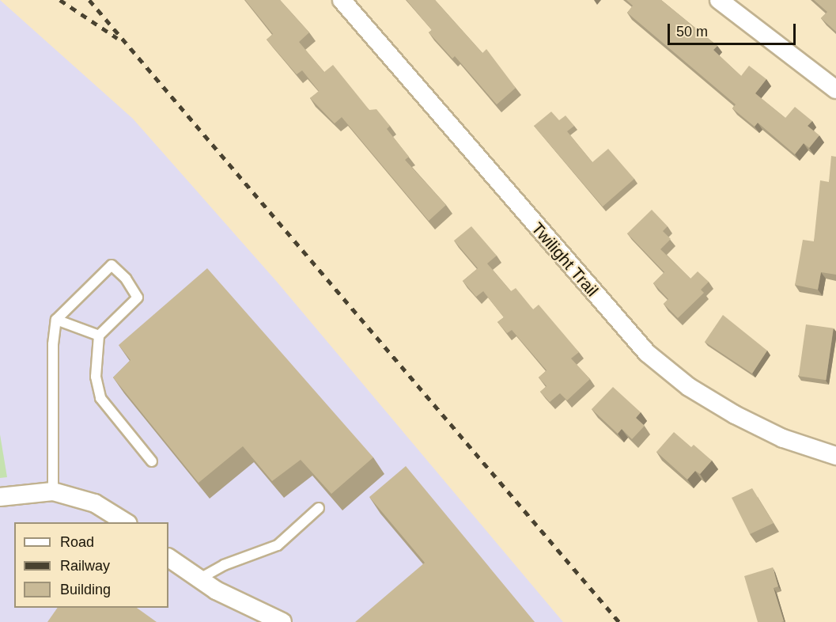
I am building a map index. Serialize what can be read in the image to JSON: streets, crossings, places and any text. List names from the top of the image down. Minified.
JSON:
{"streets":{"street":["Twilight Trail"]},"legend":["Road","Railway","Building"],"scale_bar":"50 m"}
